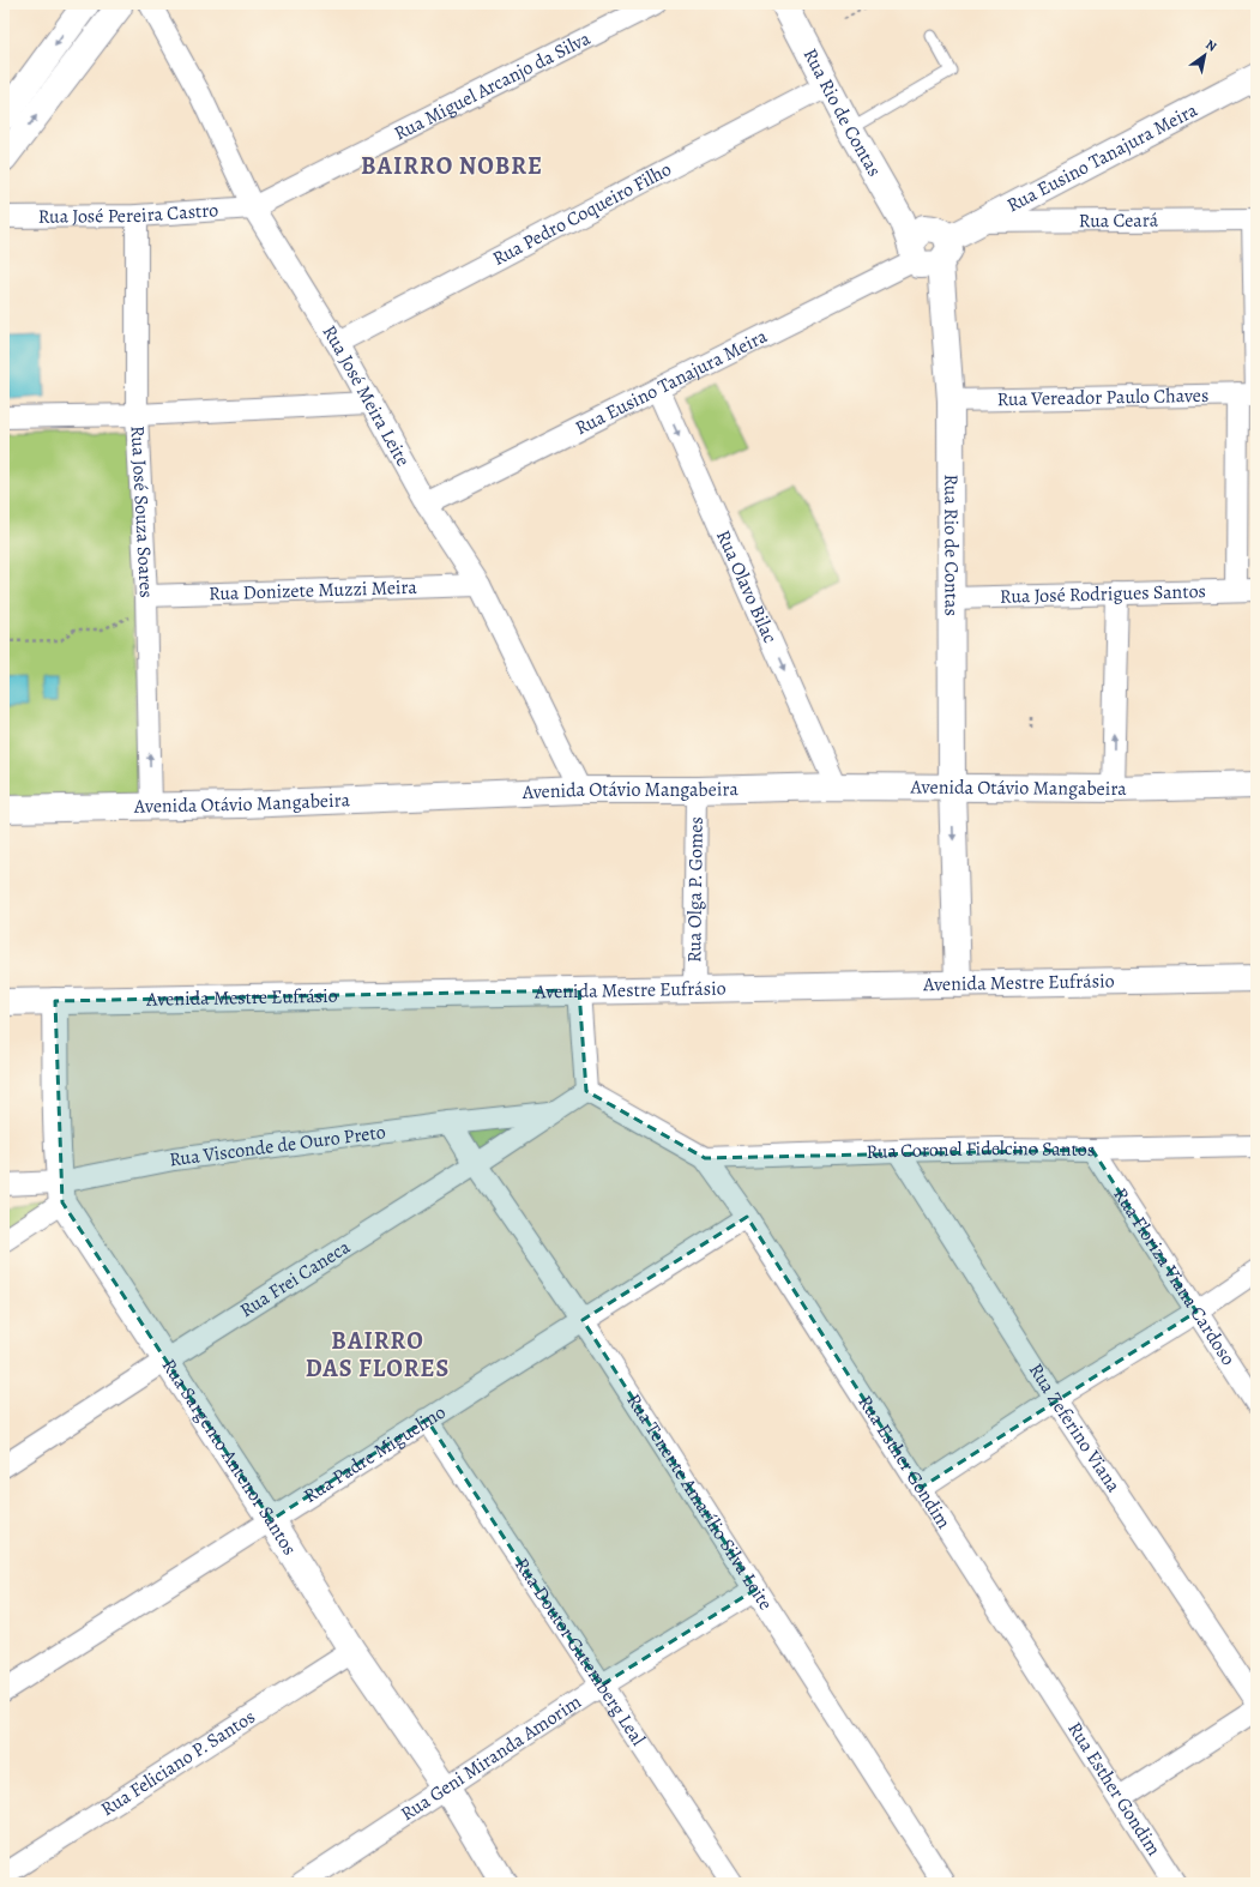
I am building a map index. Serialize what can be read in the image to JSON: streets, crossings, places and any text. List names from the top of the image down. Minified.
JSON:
{"streets":{"street":["Rua Miguel Arcanjo da Silva","Rua Rio de Contas","Rua Eusino Tanajura Meira","Rua José Pereira Castro","Rua Pedro Coqueiro Filho","Rua Ceará","Rua José Meira Leite","Rua Vereador Paulo Chaves","Rua José Souza Soares","Rua Olavo Bilac","Rua Donizete Muzzi Meira","Rua José Rodrigues Santos","Avenida Otávio Mangabeira","Rua Olga P. Gomes","Avenida Mestre Eufrásio","Rua Visconde de Ouro Preto","Rua Coronel Fidelcino Santos","Rua Floriza Viana Cardoso","Rua Frei Caneca","Rua Zeferino Viana","Rua Padre Miguelino","Rua Sargento Antenor Santos","Rua Esther Gondim","Rua Tenente Amarílio Silva Leite","Rua Doutor Gutemberg Leal","Rua Geni Miranda Amorim","Rua Feliciano P. Santos"]},"crossings":[["Rua Miguel Arcanjo da Silva","Rua José Pereira Castro"],["Rua Miguel Arcanjo da Silva","Rua José Meira Leite"],["Rua Rio de Contas","Rua Eusino Tanajura Meira"],["Rua Rio de Contas","Rua Pedro Coqueiro Filho"],["Rua Rio de Contas","Rua Vereador Paulo Chaves"],["Rua Rio de Contas","Rua José Rodrigues Santos"],["Rua Rio de Contas","Avenida Otávio Mangabeira"],["Rua Rio de Contas","Avenida Mestre Eufrásio"],["Rua Eusino Tanajura Meira","Rua Ceará"],["Rua Eusino Tanajura Meira","Rua José Meira Leite"],["Rua Eusino Tanajura Meira","Rua Olavo Bilac"],["Rua José Pereira Castro","Rua José Meira Leite"],["Rua José Pereira Castro","Rua José Souza Soares"],["Rua Pedro Coqueiro Filho","Rua José Meira Leite"],["Rua José Meira Leite","Rua Donizete Muzzi Meira"],["Rua José Meira Leite","Avenida Otávio Mangabeira"],["Rua José Souza Soares","Rua Donizete Muzzi Meira"],["Rua José Souza Soares","Avenida Otávio Mangabeira"],["Rua Olavo Bilac","Avenida Otávio Mangabeira"],["Avenida Otávio Mangabeira","Rua Olga P. Gomes"],["Rua Olga P. Gomes","Avenida Mestre Eufrásio"],["Rua Visconde de Ouro Preto","Rua Frei Caneca"],["Rua Visconde de Ouro Preto","Rua Sargento Antenor Santos"],["Rua Visconde de Ouro Preto","Rua Tenente Amarílio Silva Leite"],["Rua Coronel Fidelcino Santos","Rua Floriza Viana Cardoso"],["Rua Coronel Fidelcino Santos","Rua Zeferino Viana"],["Rua Coronel Fidelcino Santos","Rua Esther Gondim"],["Rua Frei Caneca","Rua Sargento Antenor Santos"],["Rua Frei Caneca","Rua Esther Gondim"],["Rua Frei Caneca","Rua Tenente Amarílio Silva Leite"],["Rua Padre Miguelino","Rua Sargento Antenor Santos"],["Rua Padre Miguelino","Rua Esther Gondim"],["Rua Padre Miguelino","Rua Tenente Amarílio Silva Leite"],["Rua Padre Miguelino","Rua Doutor Gutemberg Leal"],["Rua Sargento Antenor Santos","Rua Geni Miranda Amorim"],["Rua Sargento Antenor Santos","Rua Feliciano P. Santos"],["Rua Tenente Amarílio Silva Leite","Rua Geni Miranda Amorim"],["Rua Doutor Gutemberg Leal","Rua Geni Miranda Amorim"]],"one_way":["Rua José Souza Soares","Rua Olavo Bilac"],"districts":["BAIRRO NOBRE","BAIRRO DAS FLORES"],"north":"top right"}
